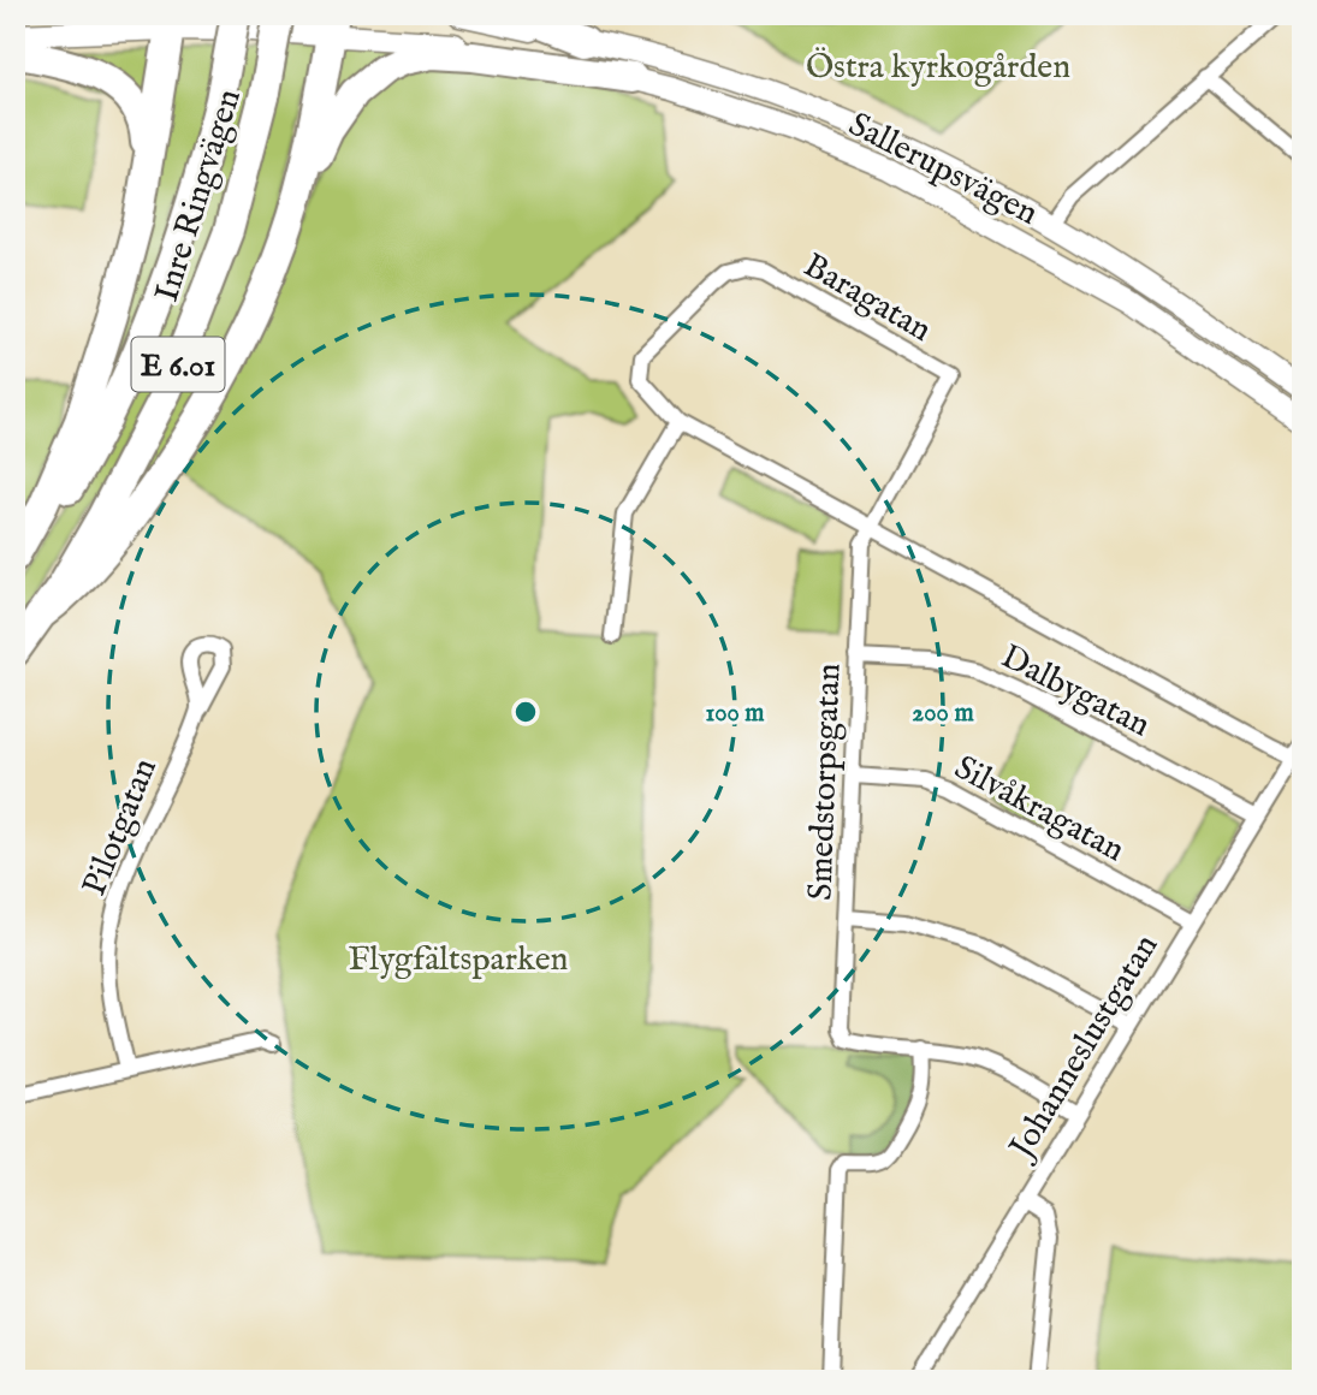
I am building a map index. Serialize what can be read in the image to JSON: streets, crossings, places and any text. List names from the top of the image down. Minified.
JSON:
{"streets":{"highway":["Inre Ringvägen","E 6.01"],"main road":["Sallerupsvägen"],"street":["Baragatan","Dalbygatan","Smedstorpsgatan","Silvåkragatan","Pilotgatan","Johanneslustgatan"]},"crossings":[["Baragatan","Smedstorpsgatan"],["Dalbygatan","Smedstorpsgatan"],["Dalbygatan","Johanneslustgatan"],["Smedstorpsgatan","Silvåkragatan"],["Silvåkragatan","Johanneslustgatan"]],"parks":["Östra kyrkogården","Flygfältsparken"],"rings":["100 m","200 m"]}
